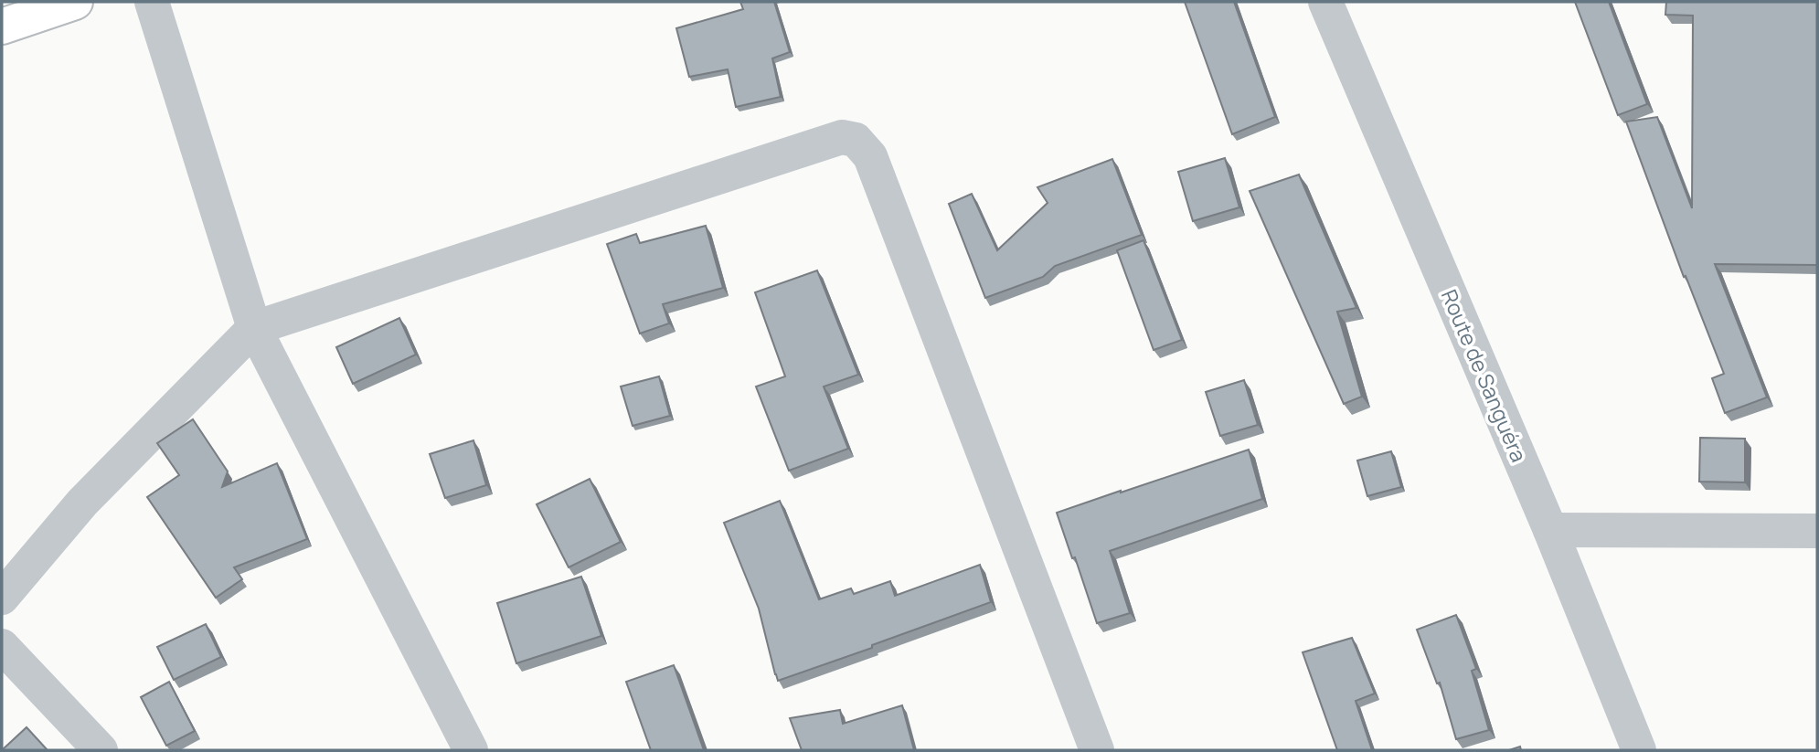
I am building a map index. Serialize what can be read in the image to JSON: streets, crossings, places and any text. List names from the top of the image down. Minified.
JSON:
{"streets":{"street":["Route de Sanguéra"]}}
